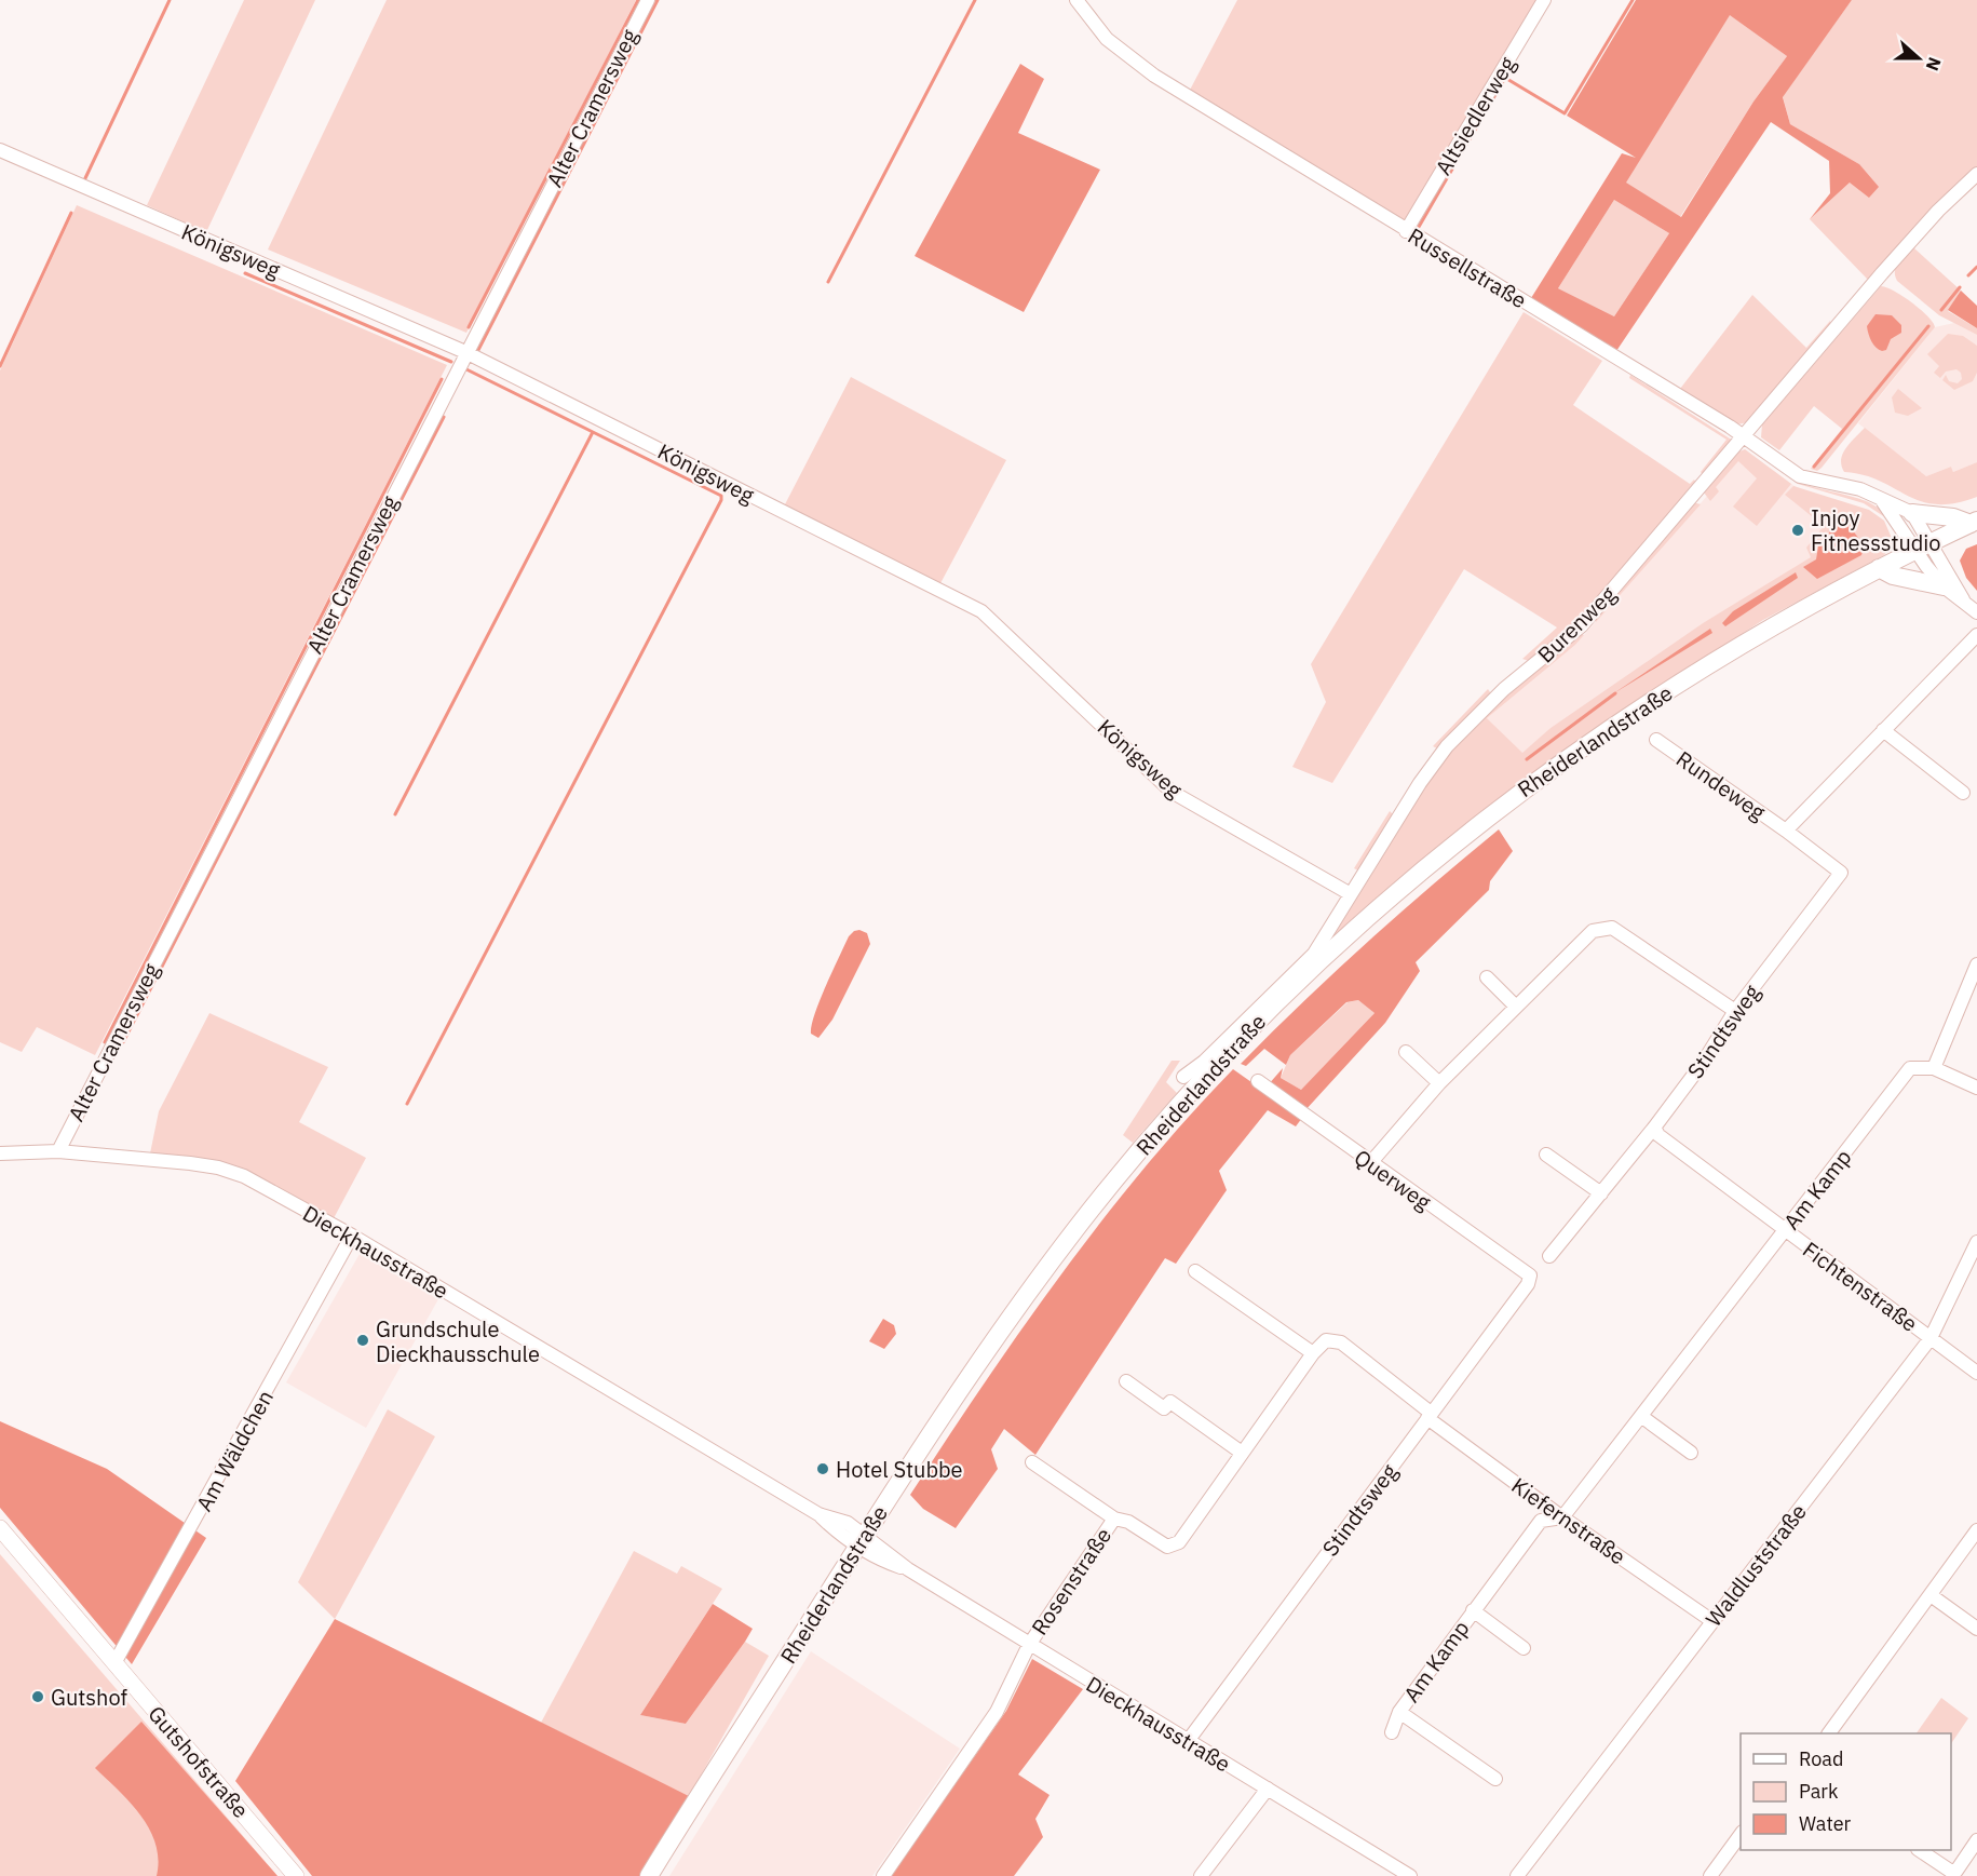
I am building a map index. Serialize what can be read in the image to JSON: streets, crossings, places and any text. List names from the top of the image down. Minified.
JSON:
{"streets":{"main road":["Rheiderlandstraße"],"street":["Alter Cramersweg","Altsiedlerweg","Königsweg","Russellstraße","Burenweg","Rundeweg","Stindtsweg","Querweg","Am Kamp","Dieckhausstraße","Fichtenstraße","Am Wäldchen","Kiefernstraße","Waldluststraße","Rosenstraße","Gutshofstraße"]},"crossings":[["Alter Cramersweg","Königsweg"],["Alter Cramersweg","Dieckhausstraße"],["Altsiedlerweg","Russellstraße"],["Königsweg","Burenweg"],["Russellstraße","Burenweg"],["Rheiderlandstraße","Dieckhausstraße"],["Rundeweg","Stindtsweg"],["Stindtsweg","Querweg"],["Stindtsweg","Dieckhausstraße"],["Stindtsweg","Fichtenstraße"],["Stindtsweg","Kiefernstraße"],["Am Kamp","Fichtenstraße"],["Am Kamp","Kiefernstraße"],["Dieckhausstraße","Am Wäldchen"],["Dieckhausstraße","Rosenstraße"],["Fichtenstraße","Waldluststraße"],["Am Wäldchen","Gutshofstraße"],["Kiefernstraße","Waldluststraße"]],"places":["Injoy Fitnessstudio","Grundschule Dieckhausschule","Hotel Stubbe","Gutshof"],"legend":["Road","Park","Water"],"north":"right"}
